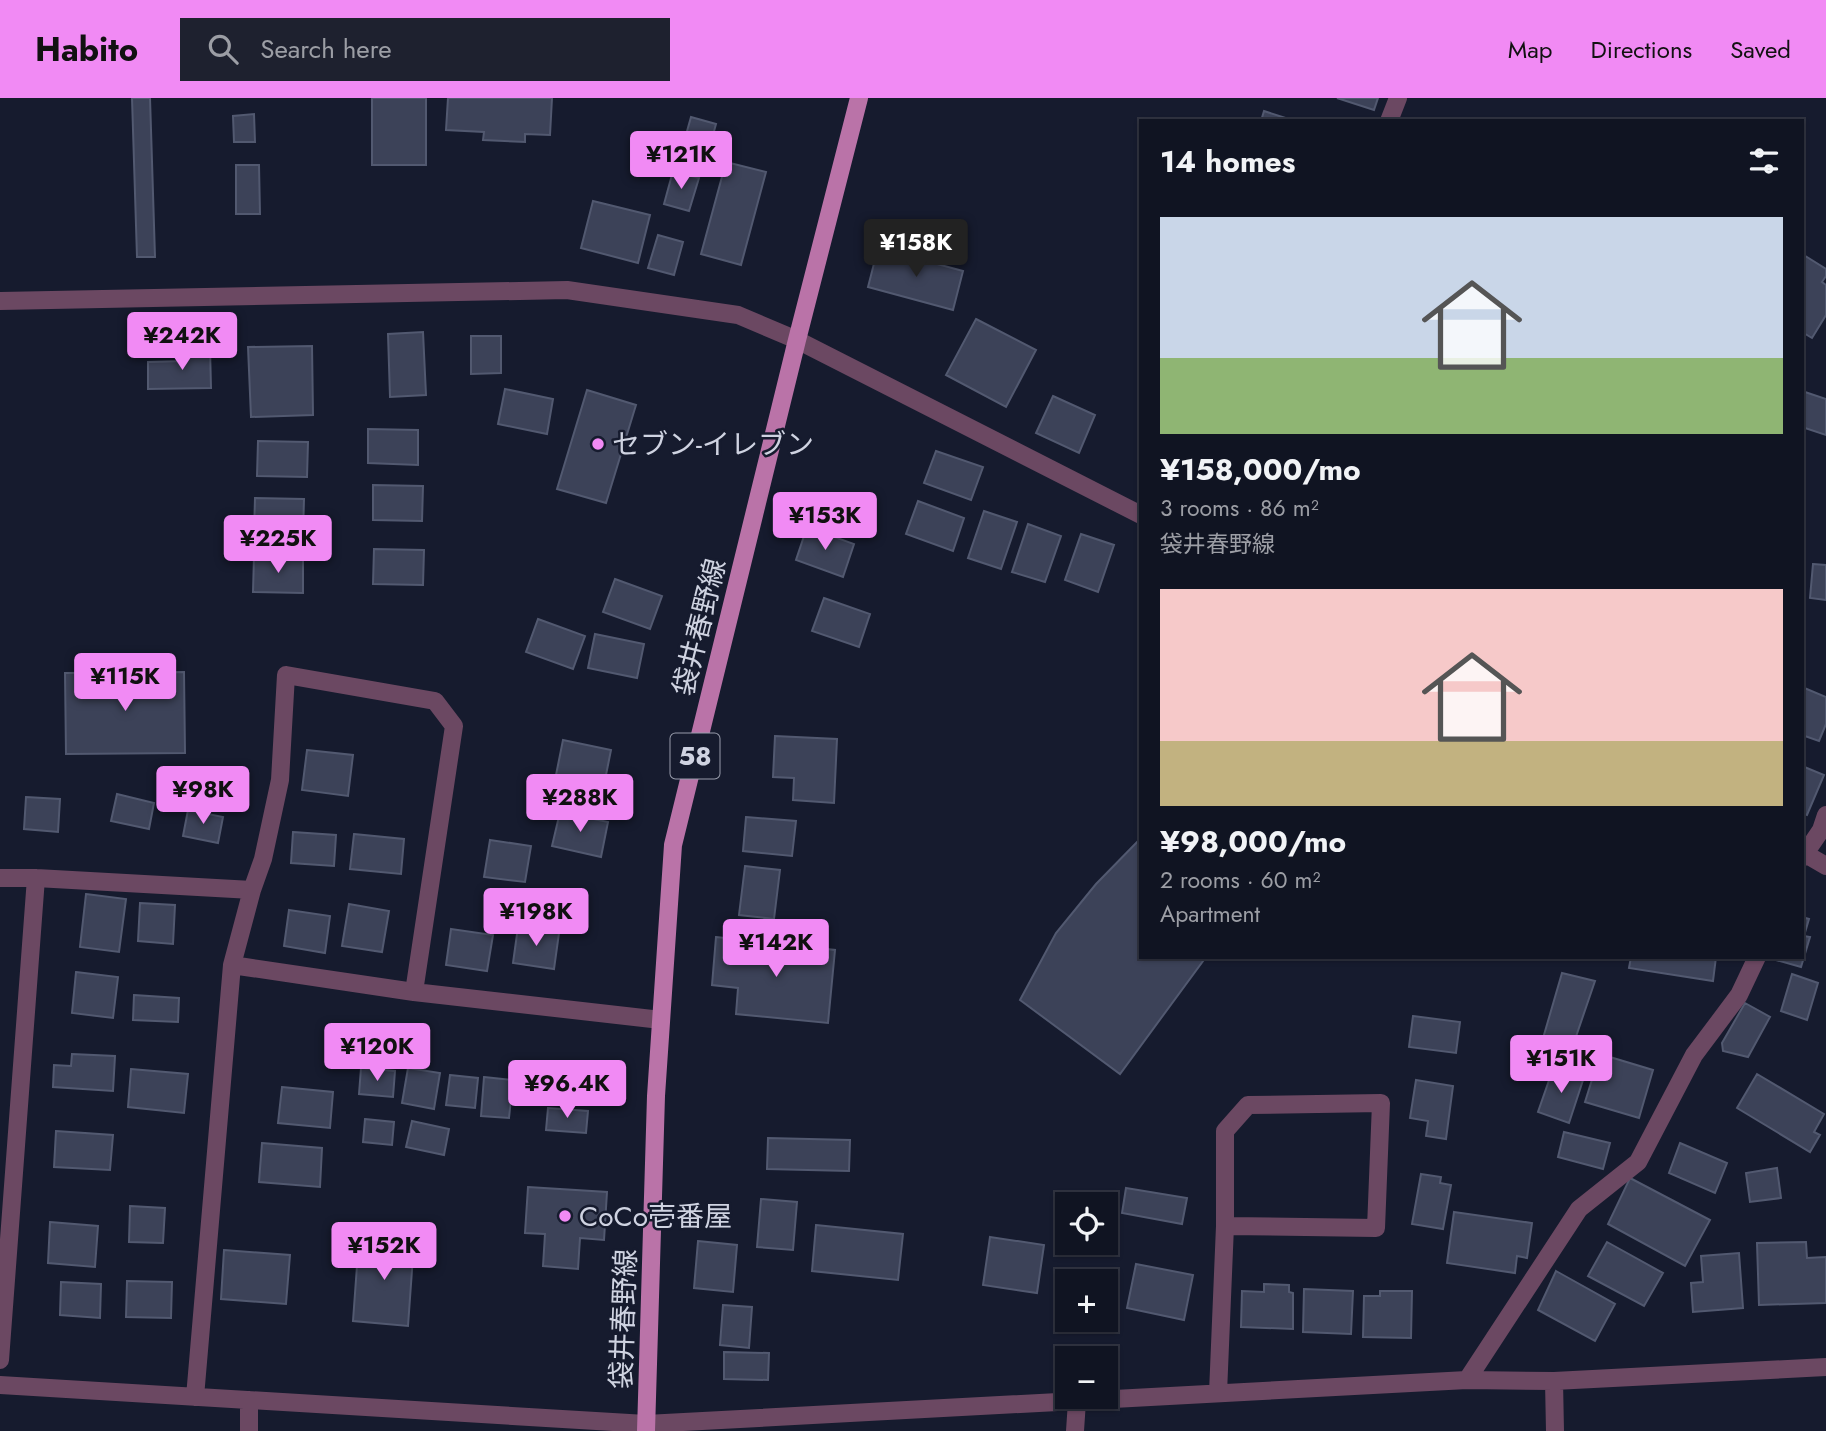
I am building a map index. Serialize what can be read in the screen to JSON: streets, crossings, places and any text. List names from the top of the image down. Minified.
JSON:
{"streets":{"main road":["袋井春野線","58"]},"places":["セブン-イレブン","CoCo壱番屋"],"page":{"header":"Habito","search":"Search here","nav":["Map","Directions","Saved"],"heading":"14 homes","price":["¥121K","¥158K","¥242K","¥153K","¥225K","¥115K","¥98K","¥288K","¥198K","¥142K","¥120K","¥151K","¥96.4K","¥152K"],"list":[{"name":"¥158,000/mo","note":"3 rooms · 86 m² · 袋井春野線"},{"name":"¥98,000/mo","note":"2 rooms · 60 m² · Apartment"}],"map_buttons":["+","−"]}}
